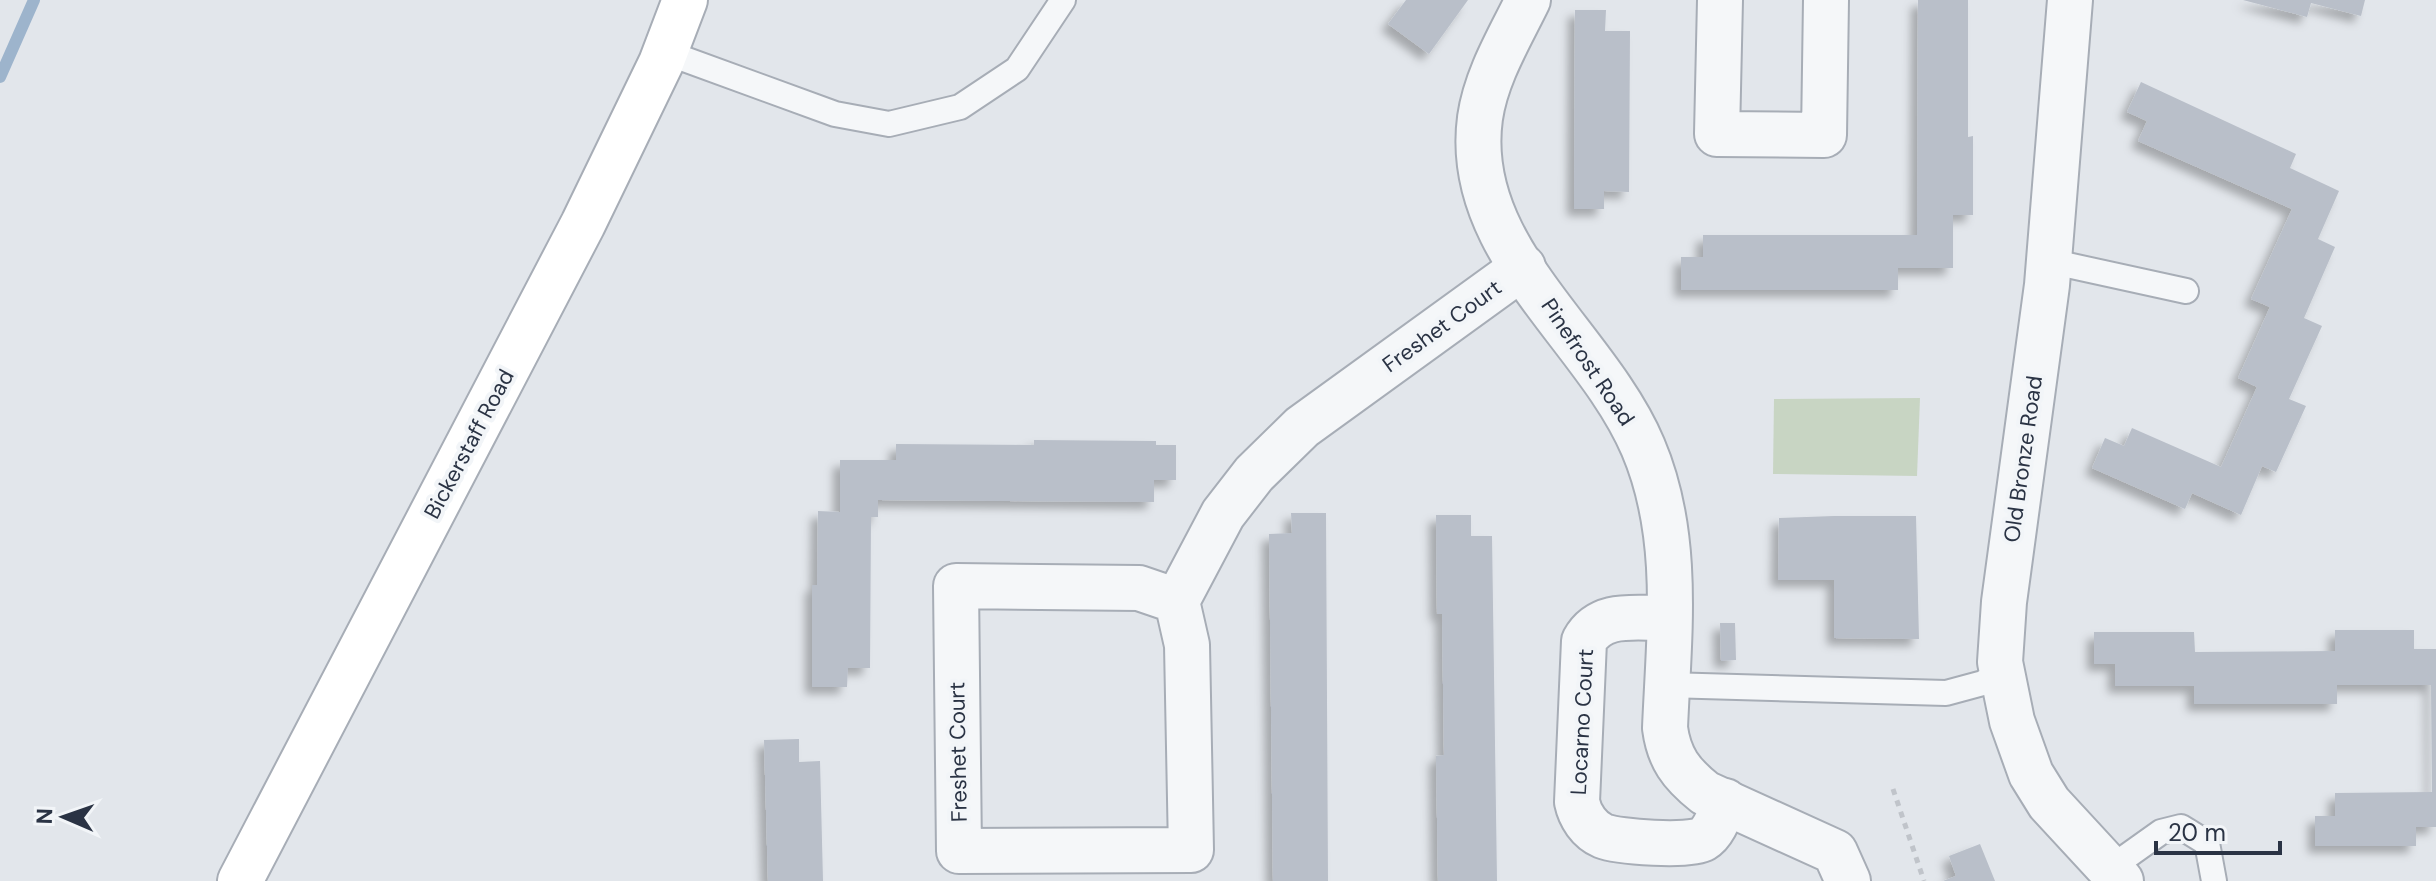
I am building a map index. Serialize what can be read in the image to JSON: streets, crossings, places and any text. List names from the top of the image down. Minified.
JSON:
{"streets":{"street":["Freshet Court","Pinefrost Road","Bickerstaff Road","Old Bronze Road","Locarno Court"]},"crossings":[["Freshet Court","Pinefrost Road"],["Pinefrost Road","Locarno Court"]],"scale_bar":"20 m","north":"left"}
